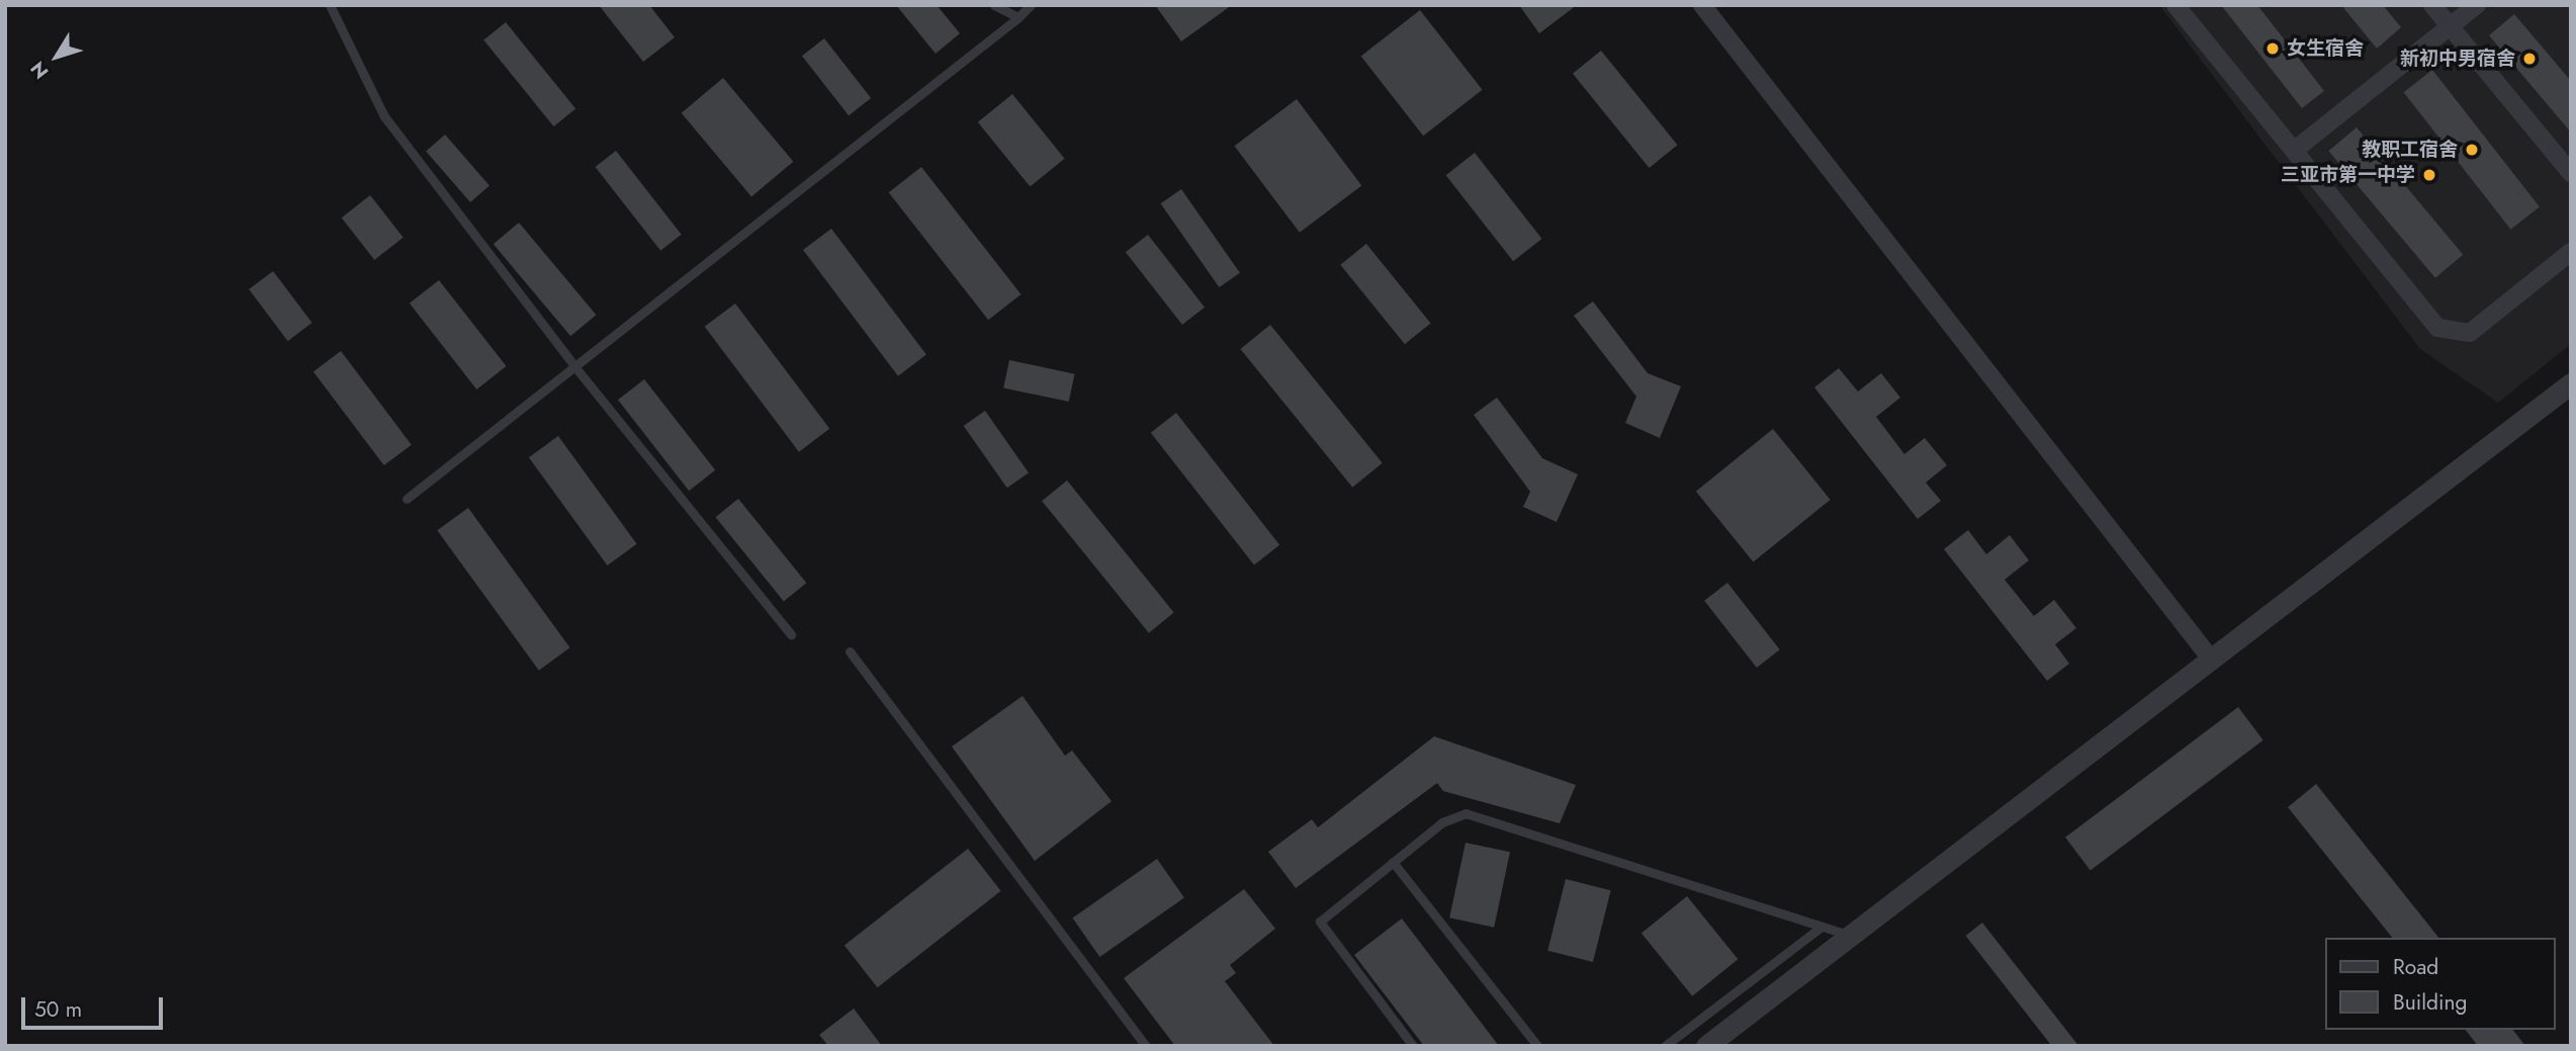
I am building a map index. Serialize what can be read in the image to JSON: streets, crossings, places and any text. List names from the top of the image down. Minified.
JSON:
{"places":["女生宿舍","新初中男宿舍","教职工宿舍","三亚市第一中学"],"legend":["Road","Building"],"scale_bar":"50 m","north":"bottom left"}
